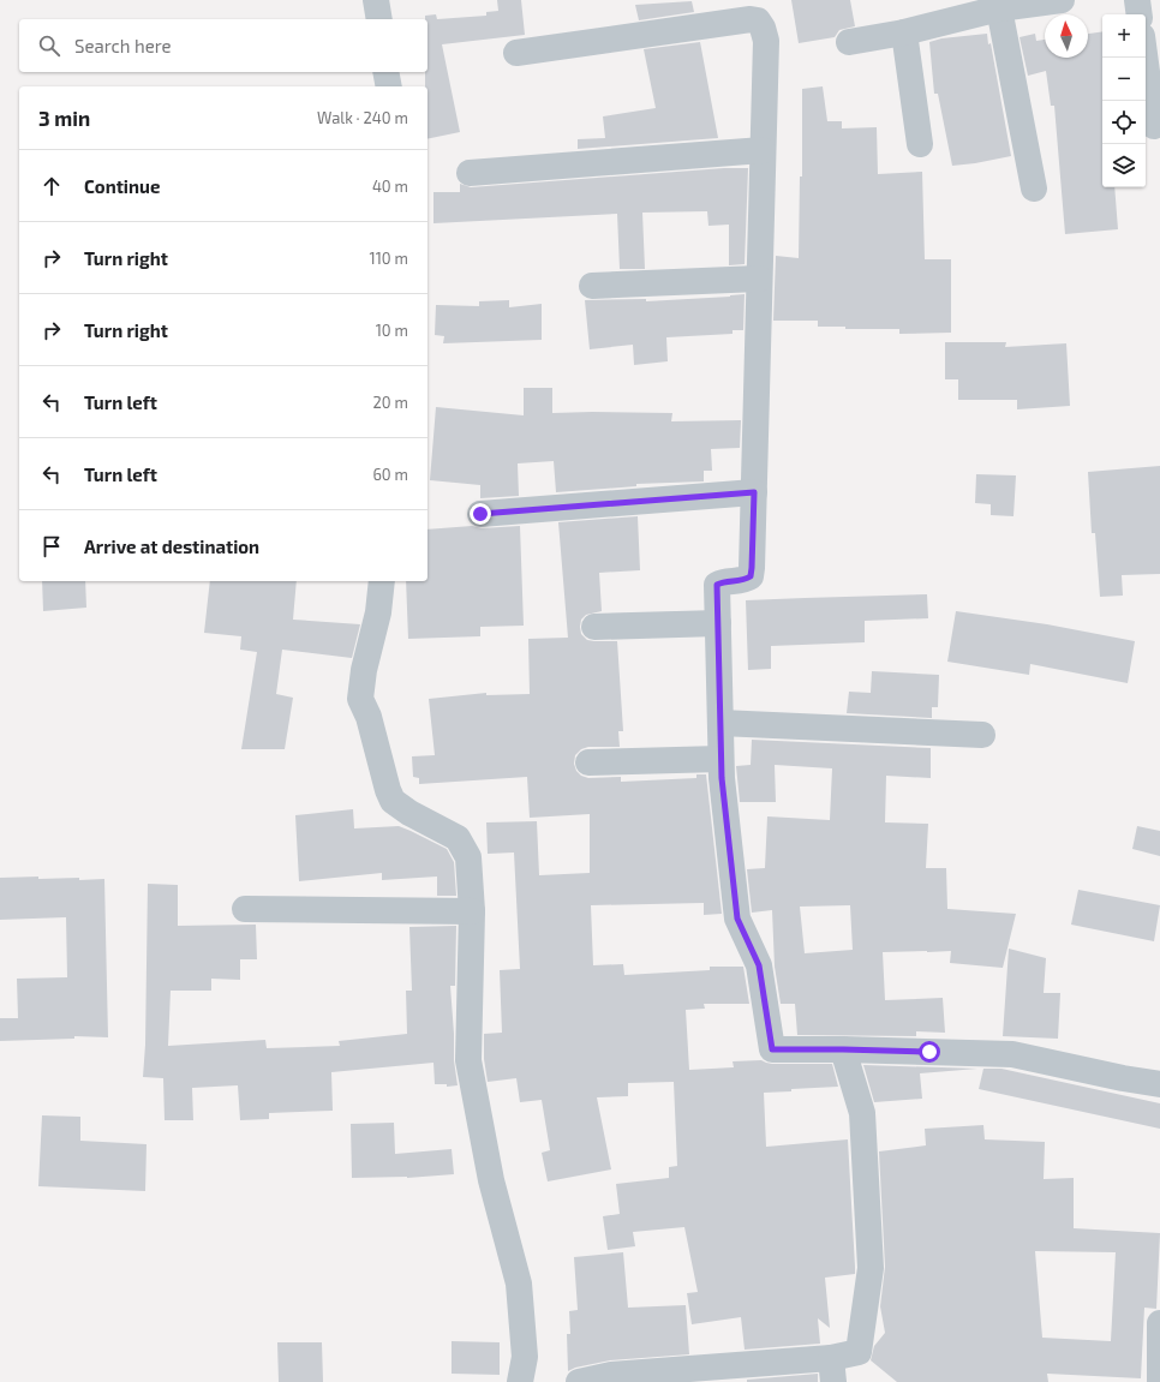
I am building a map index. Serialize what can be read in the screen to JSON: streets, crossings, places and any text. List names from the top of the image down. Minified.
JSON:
{"north":"top","page":{"map_buttons":["+","−"],"search":"Search here","heading":["3 min","Walk · 240 m"],"list":[["Continue","40 m"],["Turn right","110 m"],["Turn right","10 m"],["Turn left","20 m"],["Turn left","60 m"],"Arrive at destination"]}}
